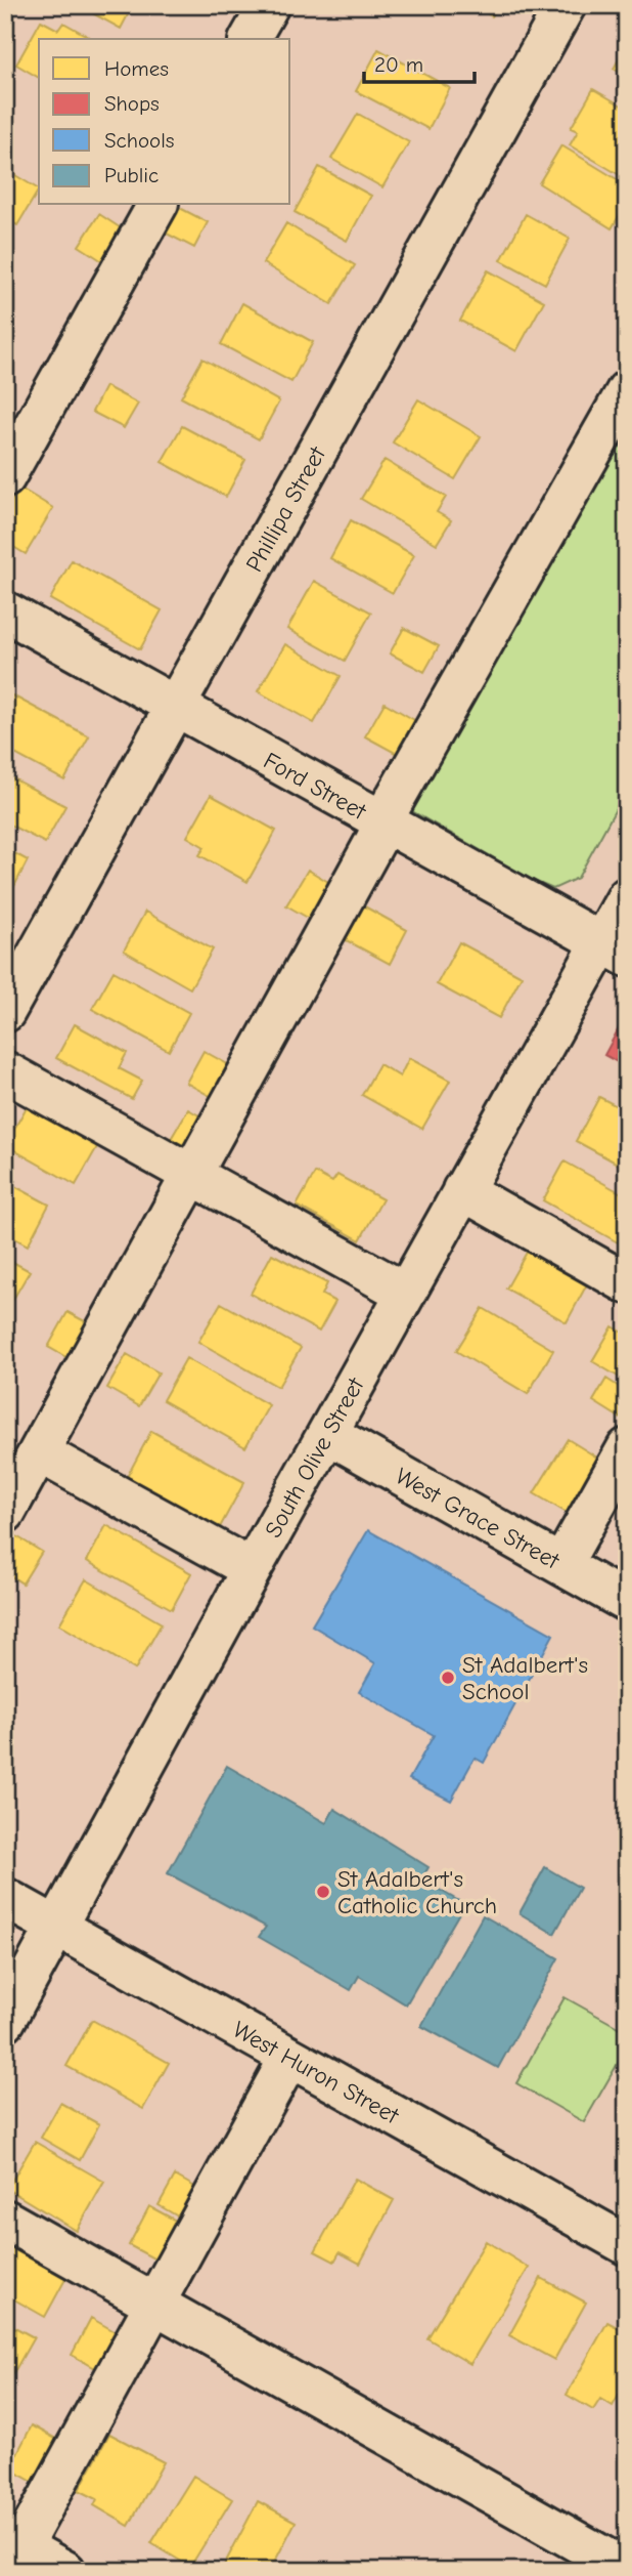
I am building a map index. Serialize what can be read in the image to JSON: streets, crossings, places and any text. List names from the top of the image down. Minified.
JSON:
{"streets":{"street":["Phillipa Street","Ford Street","South Olive Street","West Grace Street","West Huron Street"]},"crossings":[["Phillipa Street","Ford Street"],["Ford Street","South Olive Street"],["South Olive Street","West Grace Street"],["South Olive Street","West Huron Street"]],"places":["St Adalbert's School","St Adalbert's Catholic Church"],"legend":["Homes","Shops","Schools","Public"],"scale_bar":"20 m"}
